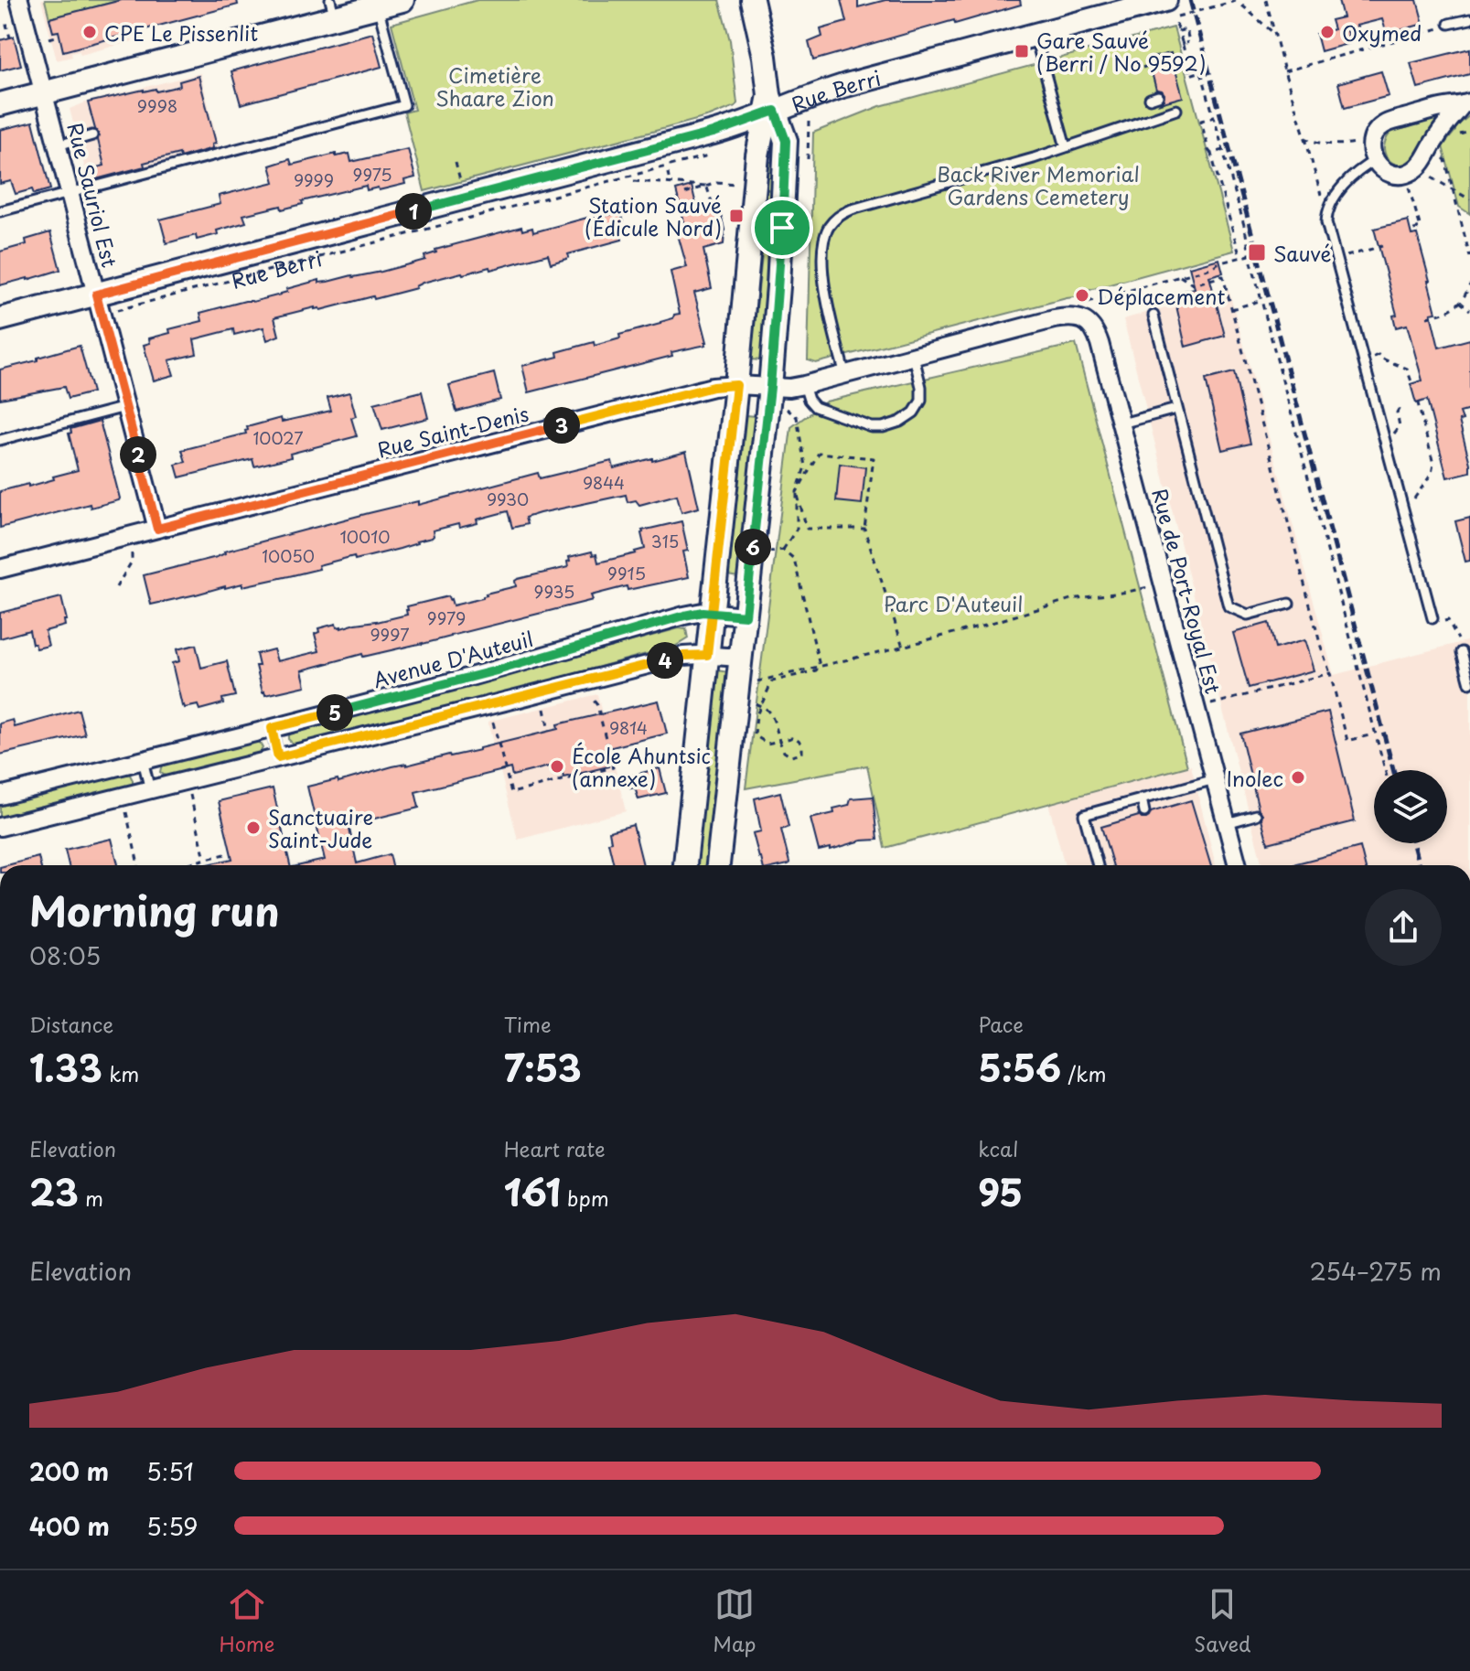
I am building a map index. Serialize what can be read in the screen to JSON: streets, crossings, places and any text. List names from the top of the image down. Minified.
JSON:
{"streets":{"main road":["Rue Berri"],"street":["Rue Sauriol Est","Rue Saint-Denis","Rue de Port-Royal Est","Avenue D'Auteuil"]},"crossings":[["Rue Berri","Rue Sauriol Est"],["Rue Sauriol Est","Rue Saint-Denis"],["Rue Saint-Denis","Rue de Port-Royal Est"]],"parks":["Cimetière Shaare Zion","Back River Memorial Gardens Cemetery","Parc D'Auteuil"],"places":{"other":["CPE Le Pissenlit","Oxymed","Déplacement","École Ahuntsic (annexe)","Inolec","Sanctuaire Saint-Jude"],"transit":["Gare Sauvé (Berri / No 9592)","Station Sauvé (Édicule Nord)","Sauvé"]},"house_numbers":["9998","9975","9999","10027","9844","9930","10010","315","10050","9915","9935","9979","9997","9814"],"page":{"pins":["1","3","2","6","4","5"],"heading":["Morning run","08:05"],"stats":[["Distance","1.33 km"],["Time","7:53"],["Pace","5:56 /km"],["Elevation","23 m"],["Heart rate","161 bpm"],["kcal","95"]],"chart":["Elevation","254–275 m"],"list":[{"name":"200 m","note":"5:51"},{"name":"400 m","note":"5:59"}],"tabs":["Home","Map","Saved"]}}
